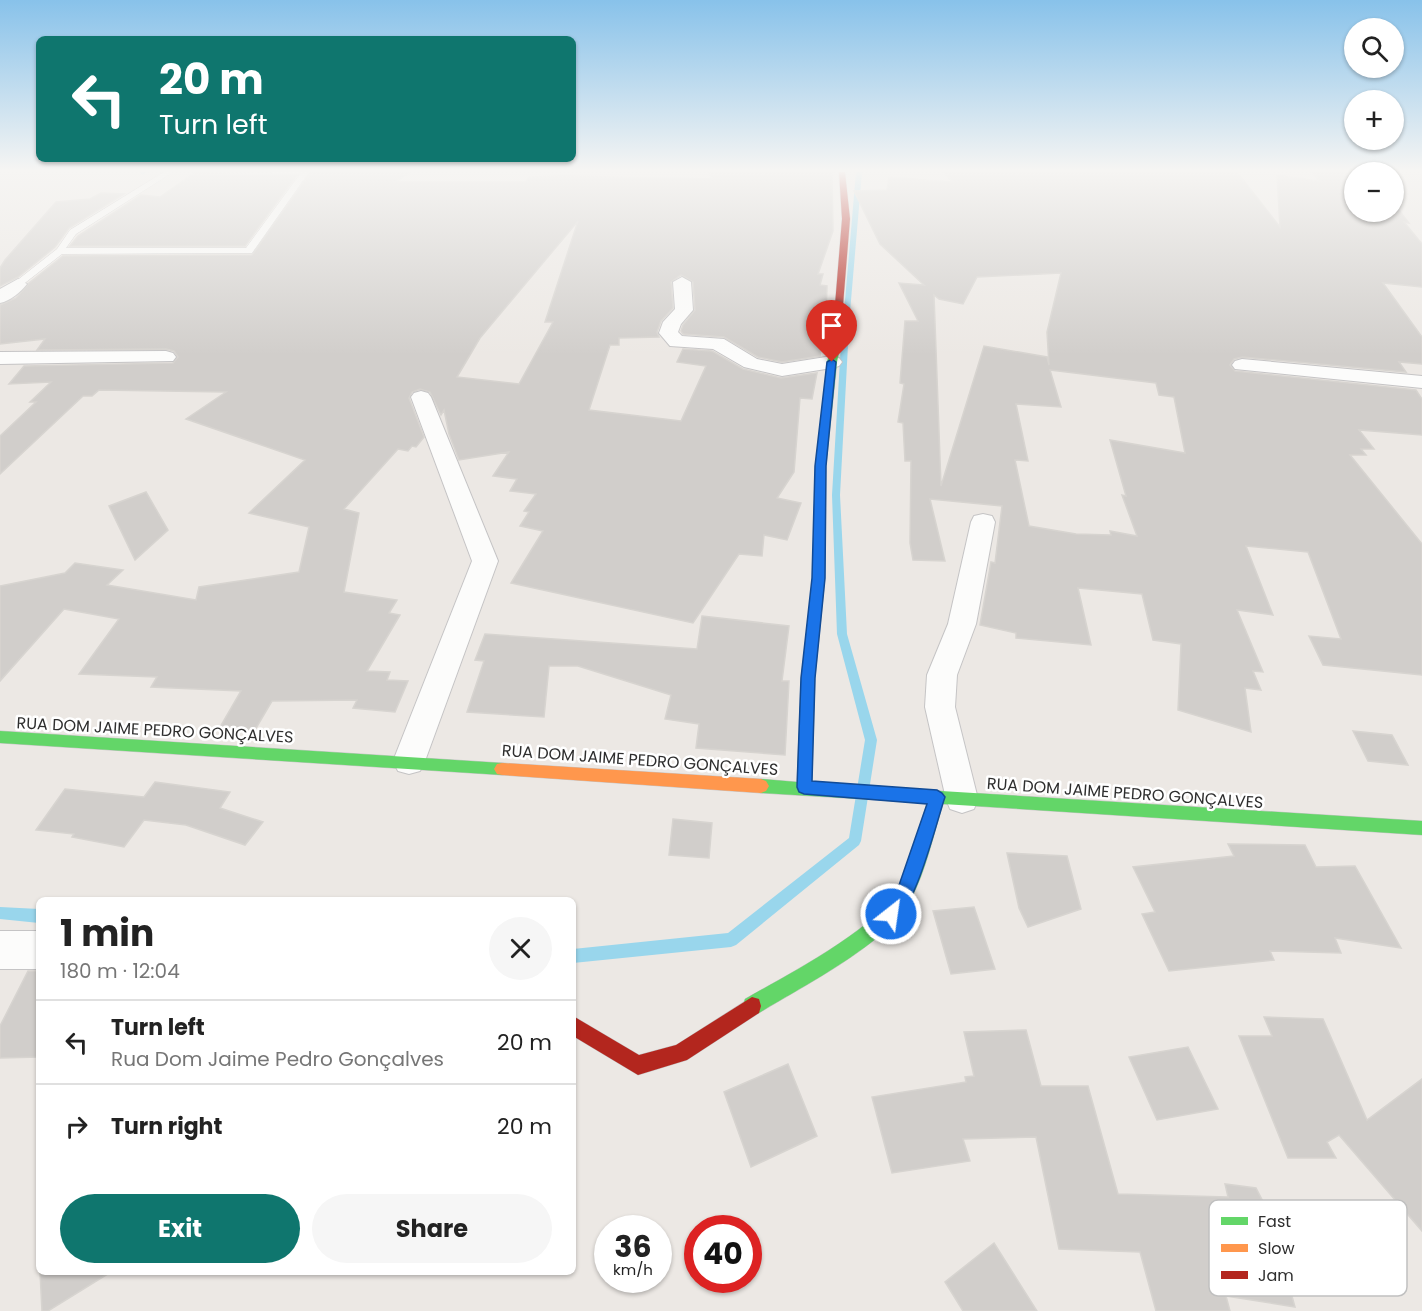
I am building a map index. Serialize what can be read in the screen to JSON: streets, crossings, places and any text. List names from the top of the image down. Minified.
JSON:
{"streets":{"street":["RUA DOM JAIME PEDRO GONÇALVES"]},"legend":["Fast","Slow","Jam"],"page":{"map_buttons":["+","−"],"turn":["20 m","Turn left"],"heading":["1 min","180 m · 12:04"],"list":[{"name":"Turn left","note":"Rua Dom Jaime Pedro Gonçalves","value":"20 m"},{"name":"Turn right","value":"20 m"}],"buttons":["Exit","Share"],"speed":"36 km/h","limit":"40"}}
